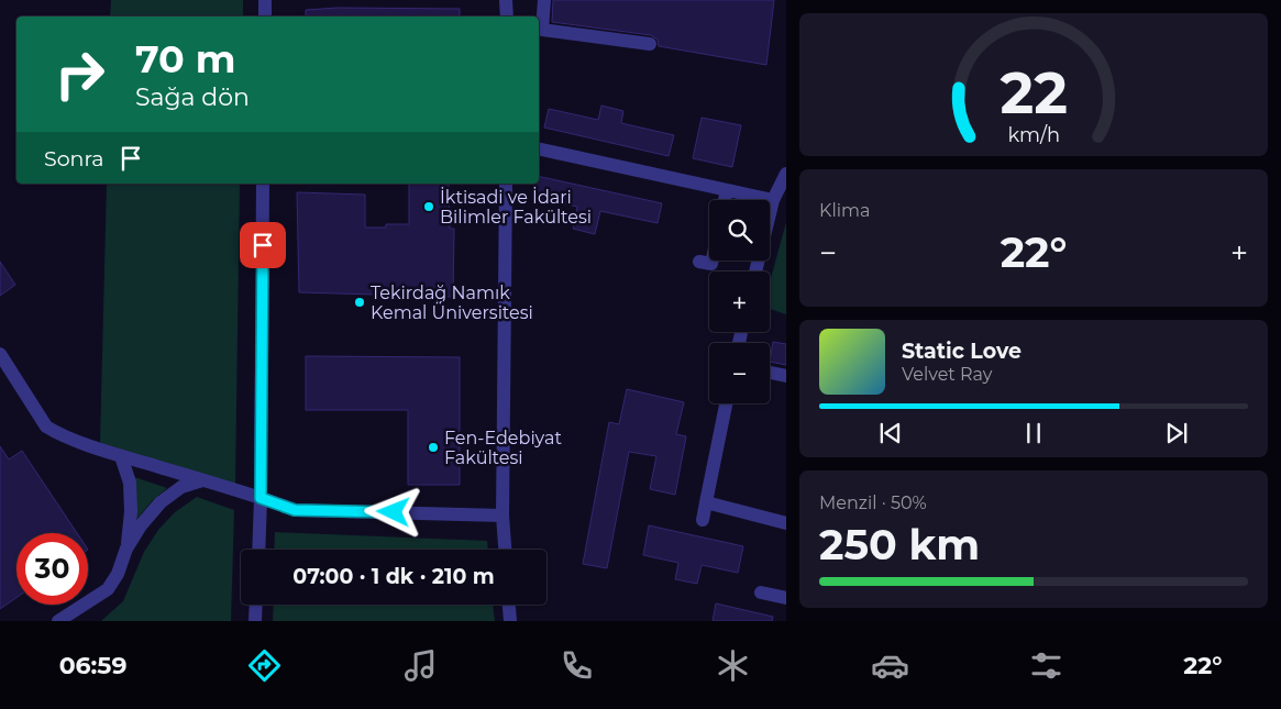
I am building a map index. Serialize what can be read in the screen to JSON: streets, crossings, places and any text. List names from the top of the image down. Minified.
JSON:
{"places":["İktisadi ve İdari Bilimler Fakültesi","Tekirdağ Namık Kemal Üniversitesi","Fen-Edebiyat Fakültesi"],"page":{"turn":["70 m","Sağa dön"],"then":"Sonra","tile":["Klima",["Menzil · 50%","250 km"]],"map_buttons":["+","−"],"heat":["−","22°","+"],"song":["Static Love","Velvet Ray"],"limit":"30","trip":"07:00 · 1 dk · 210 m","tabs":["06:59","22°"],"gauge":["22","km/h"]}}
